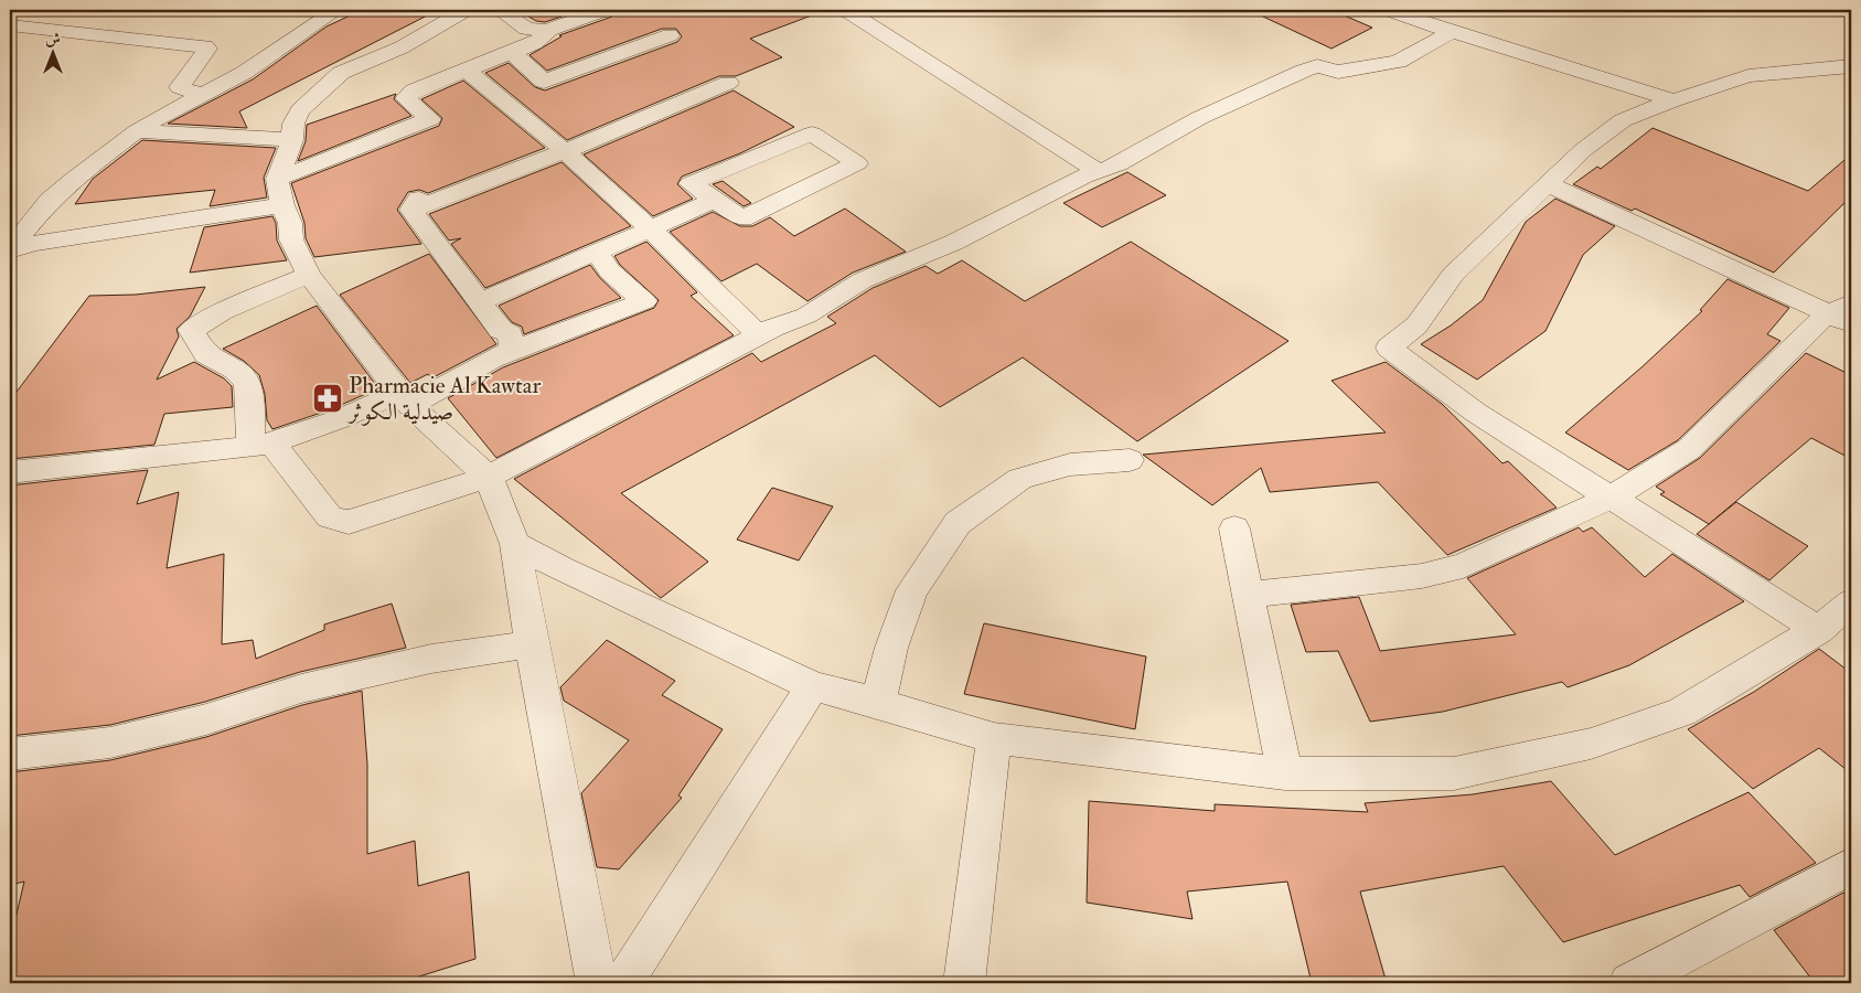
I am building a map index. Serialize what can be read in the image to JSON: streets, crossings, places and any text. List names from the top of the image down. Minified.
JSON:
{"places":{"pharmacy":["Pharmacie Al Kawtar صيدلية الكوثر"]},"north":"top"}
